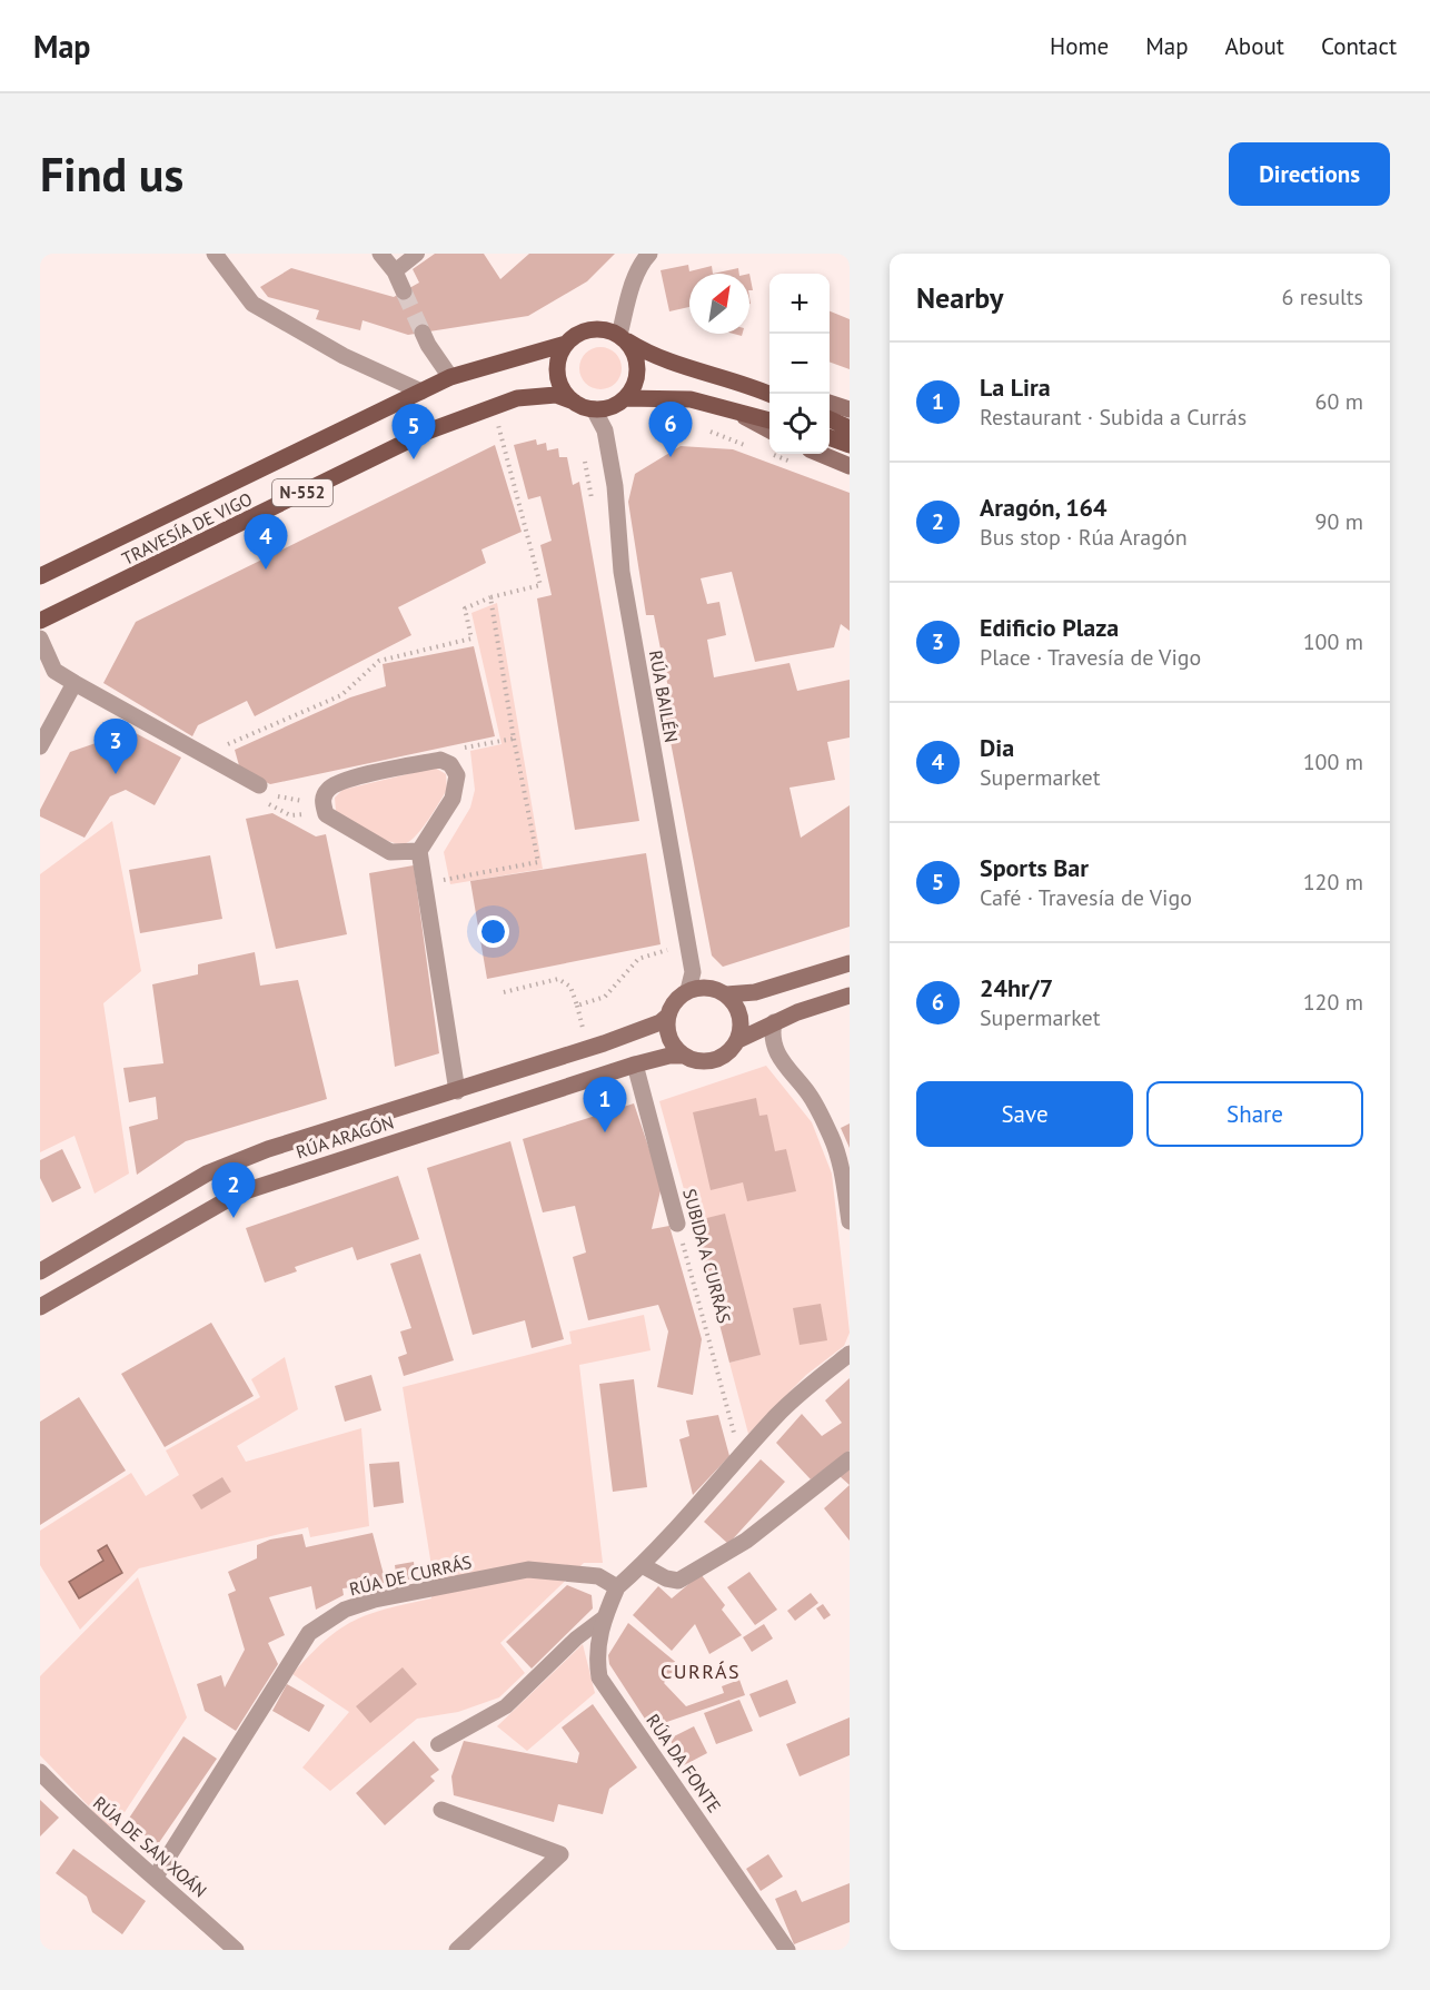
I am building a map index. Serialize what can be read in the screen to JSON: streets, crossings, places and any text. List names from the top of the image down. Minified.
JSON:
{"streets":{"main road":["N-552","TRAVESÍA DE VIGO","RÚA ARAGÓN"],"street":["RÚA BAILÉN","SUBIDA A CURRÁS","RÚA DE CURRÁS","RÚA DA FONTE","RÚA DE SAN XOÁN"]},"crossings":[["N-552","TRAVESÍA DE VIGO"],["N-552","RÚA BAILÉN"],["TRAVESÍA DE VIGO","RÚA BAILÉN"],["RÚA BAILÉN","RÚA ARAGÓN"],["RÚA ARAGÓN","SUBIDA A CURRÁS"],["RÚA DE CURRÁS","RÚA DA FONTE"],["RÚA DE CURRÁS","RÚA DE SAN XOÁN"]],"districts":["CURRÁS"],"north":"top right","page":{"header":"Map","nav":["Home","Map","About","Contact"],"buttons":["Directions",["Save","Share"]],"title":"Find us","heading":["Nearby","6 results"],"map_buttons":["+","−"],"list":[{"mark":"1","name":"La Lira","note":"Restaurant · Subida a Currás","value":"60 m"},{"mark":"2","name":"Aragón, 164","note":"Bus stop · Rúa Aragón","value":"90 m"},{"mark":"3","name":"Edificio Plaza","note":"Place · Travesía de Vigo","value":"100 m"},{"mark":"4","name":"Dia","note":"Supermarket","value":"100 m"},{"mark":"5","name":"Sports Bar","note":"Café · Travesía de Vigo","value":"120 m"},{"mark":"6","name":"24hr/7","note":"Supermarket","value":"120 m"}],"pins":["6","5","4","3","1","2"]}}
